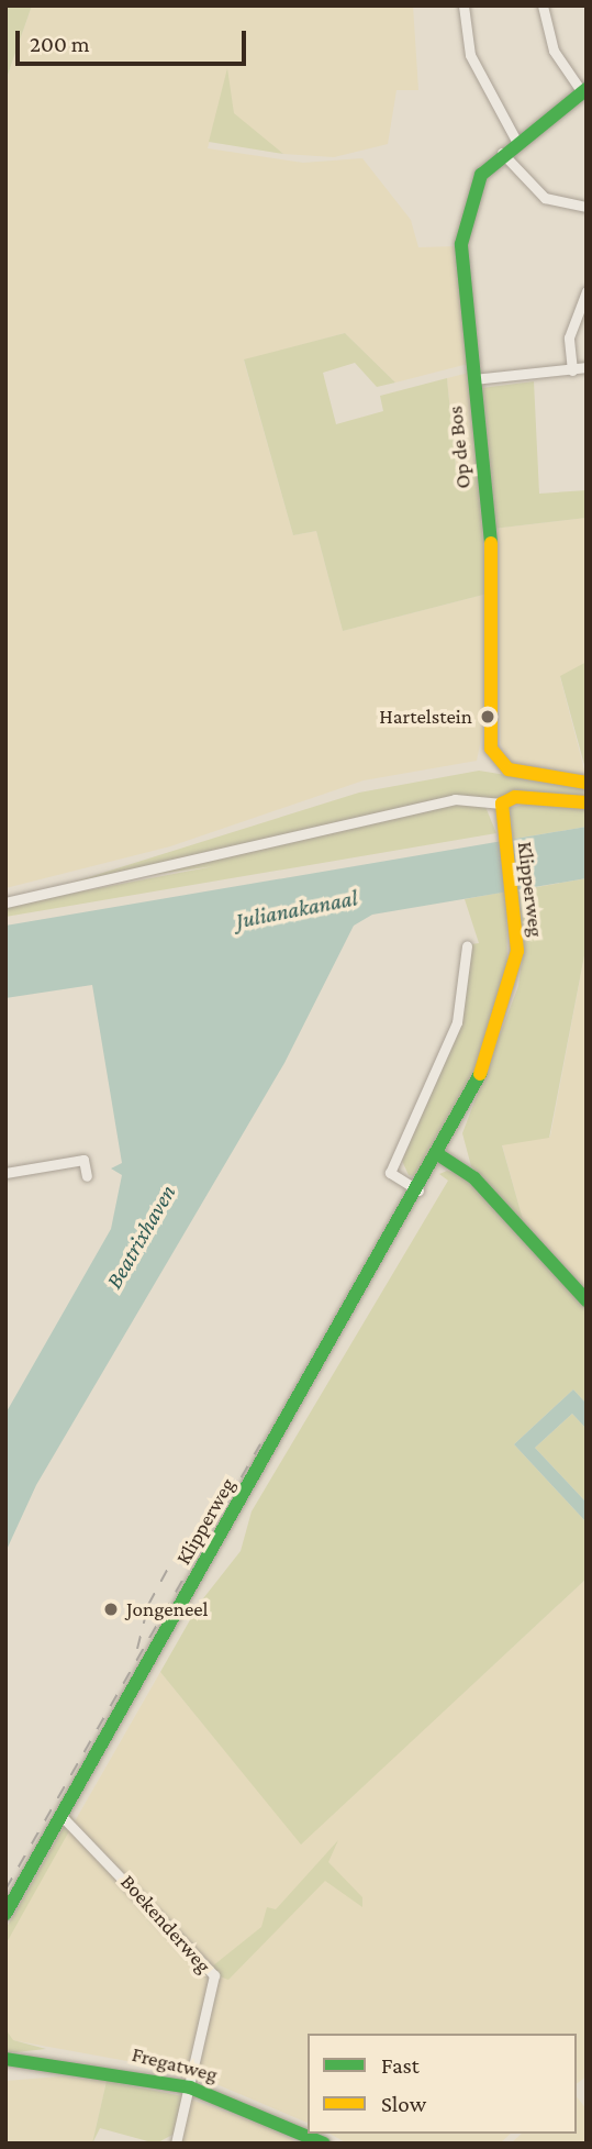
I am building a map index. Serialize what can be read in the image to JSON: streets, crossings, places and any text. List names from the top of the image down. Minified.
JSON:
{"streets":{"street":["Op de Bos","Klipperweg","Boekenderweg","Fregatweg"]},"crossings":[["Klipperweg","Boekenderweg"],["Boekenderweg","Fregatweg"]],"water":["Julianakanaal","Beatrixhaven"],"places":["Hartelstein","Jongeneel"],"legend":["Fast","Slow"],"scale_bar":"200 m"}
